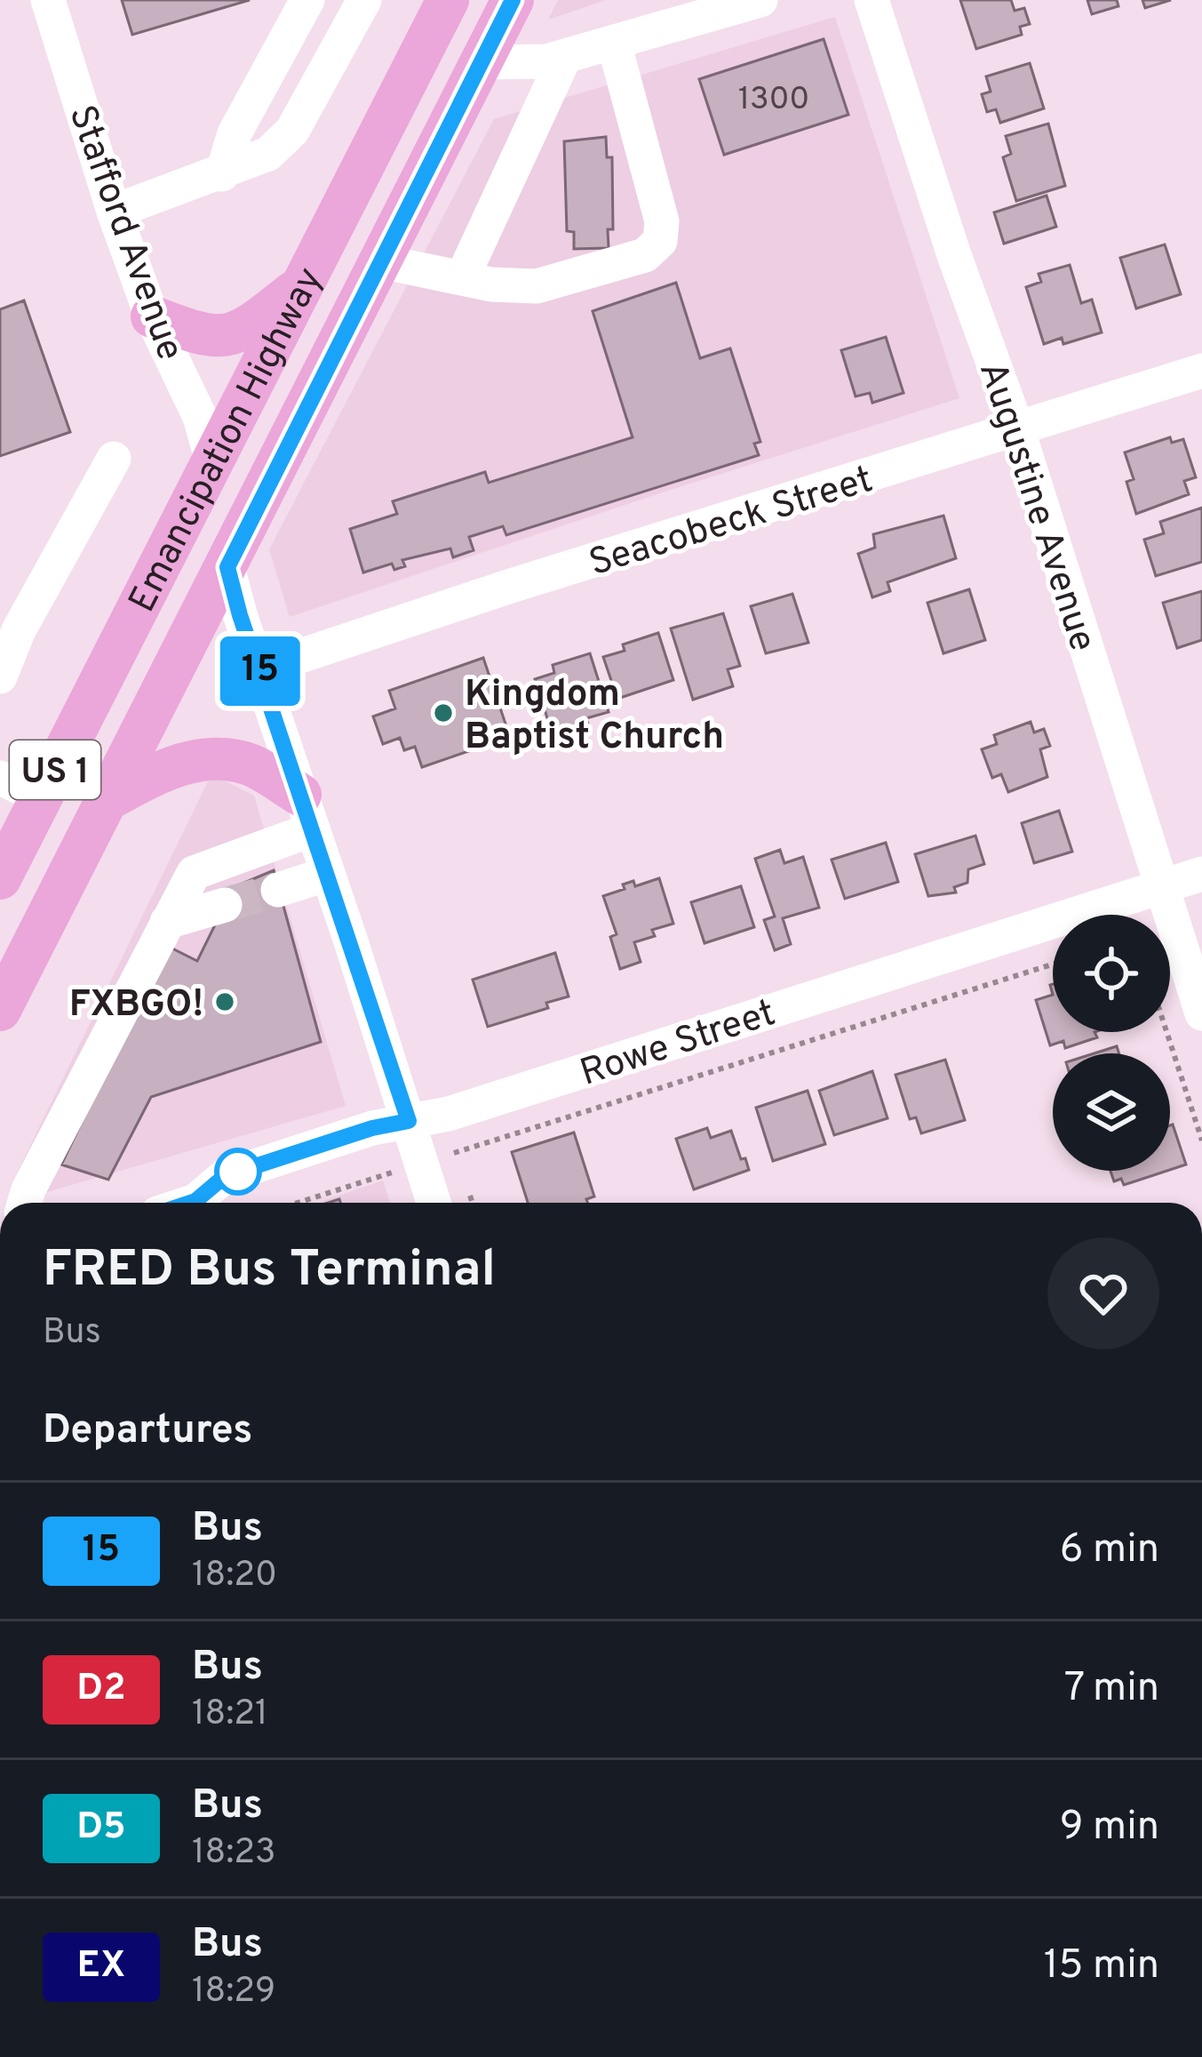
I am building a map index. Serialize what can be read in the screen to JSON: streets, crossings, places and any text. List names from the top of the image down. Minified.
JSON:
{"streets":{"main road":["Emancipation Highway","US 1"],"street":["Stafford Avenue","Augustine Avenue","Seacobeck Street","Rowe Street"]},"crossings":[["Stafford Avenue","Emancipation Highway"],["Augustine Avenue","Seacobeck Street"],["Augustine Avenue","Rowe Street"]],"places":["Kingdom Baptist Church","FXBGO!"],"lines":["bus line 15"],"house_numbers":["1300"],"page":{"on_map":"15","heading":[["FRED Bus Terminal","Bus"],"Departures"],"list":[{"mark":"15","name":"Bus","note":"18:20","value":"6 min"},{"mark":"D2","name":"Bus","note":"18:21","value":"7 min"},{"mark":"D5","name":"Bus","note":"18:23","value":"9 min"},{"mark":"EX","name":"Bus","note":"18:29","value":"15 min"}]}}
